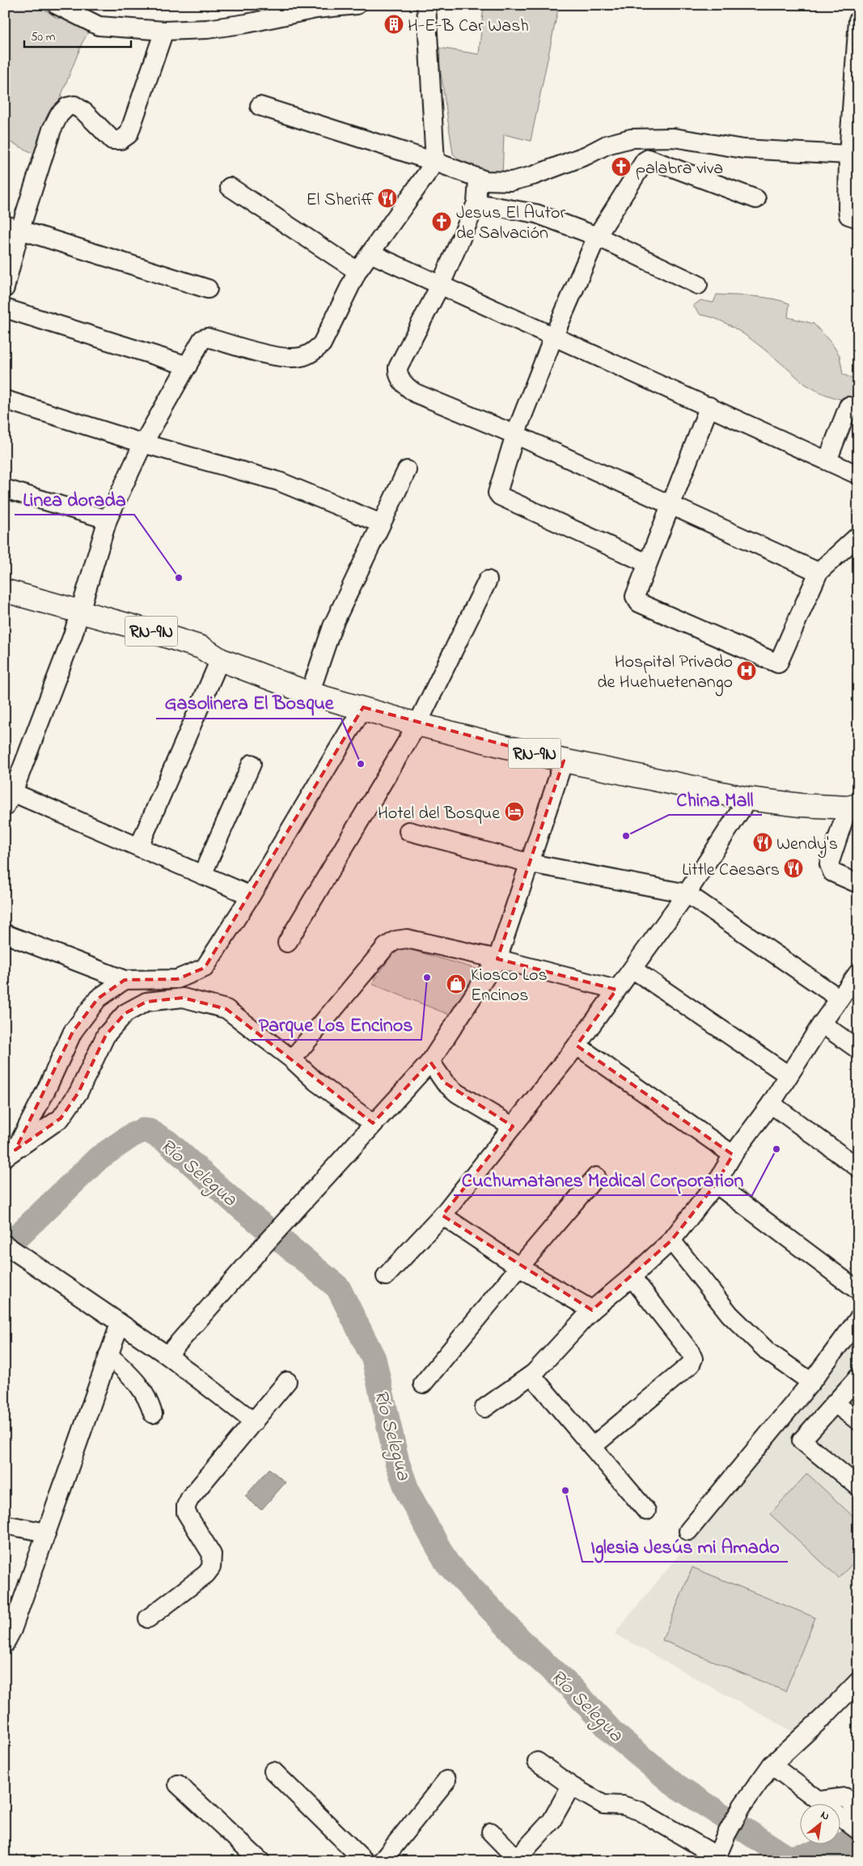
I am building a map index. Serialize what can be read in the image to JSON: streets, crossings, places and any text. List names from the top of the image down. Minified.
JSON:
{"streets":{"main road":["RN-9N"]},"water":["Río Selegua"],"places":{"building":["H-E-B Car Wash"],"church":["palabra viva","Jesus El Autor de Salvación"],"restaurant":["El Sheriff","Wendy's","Little Caesars"],"other":["Linea dorada","Gasolinera El Bosque","China Mall","Parque Los Encinos","Cuchumatanes Medical Corporation","Iglesia Jesús mi Amado"],"hospital":["Hospital Privado de Huehuetenango"],"hotel":["Hotel del Bosque"],"shop":["Kiosco Los Encinos"]},"scale_bar":"50 m","north":"top right"}
